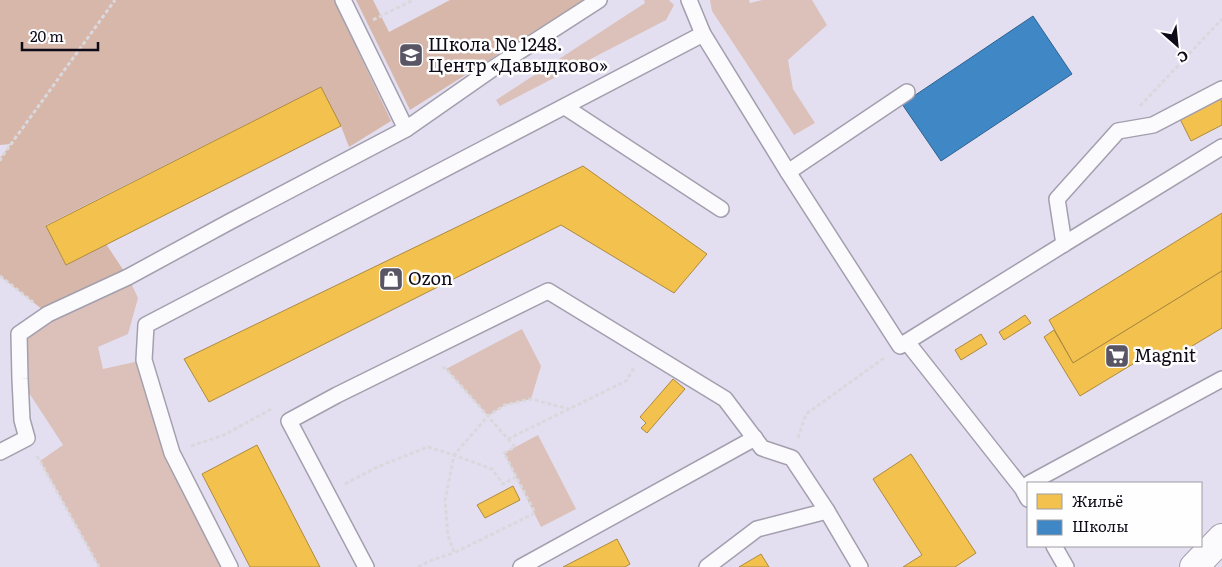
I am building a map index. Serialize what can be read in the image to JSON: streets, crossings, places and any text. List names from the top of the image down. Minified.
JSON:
{"places":{"school or university":["Школа № 1248. Центр «Давыдково»"],"shop":["Ozon"],"supermarket":["Magnit"]},"legend":["Жильё","Школы"],"scale_bar":"20 m","north":"bottom right"}
